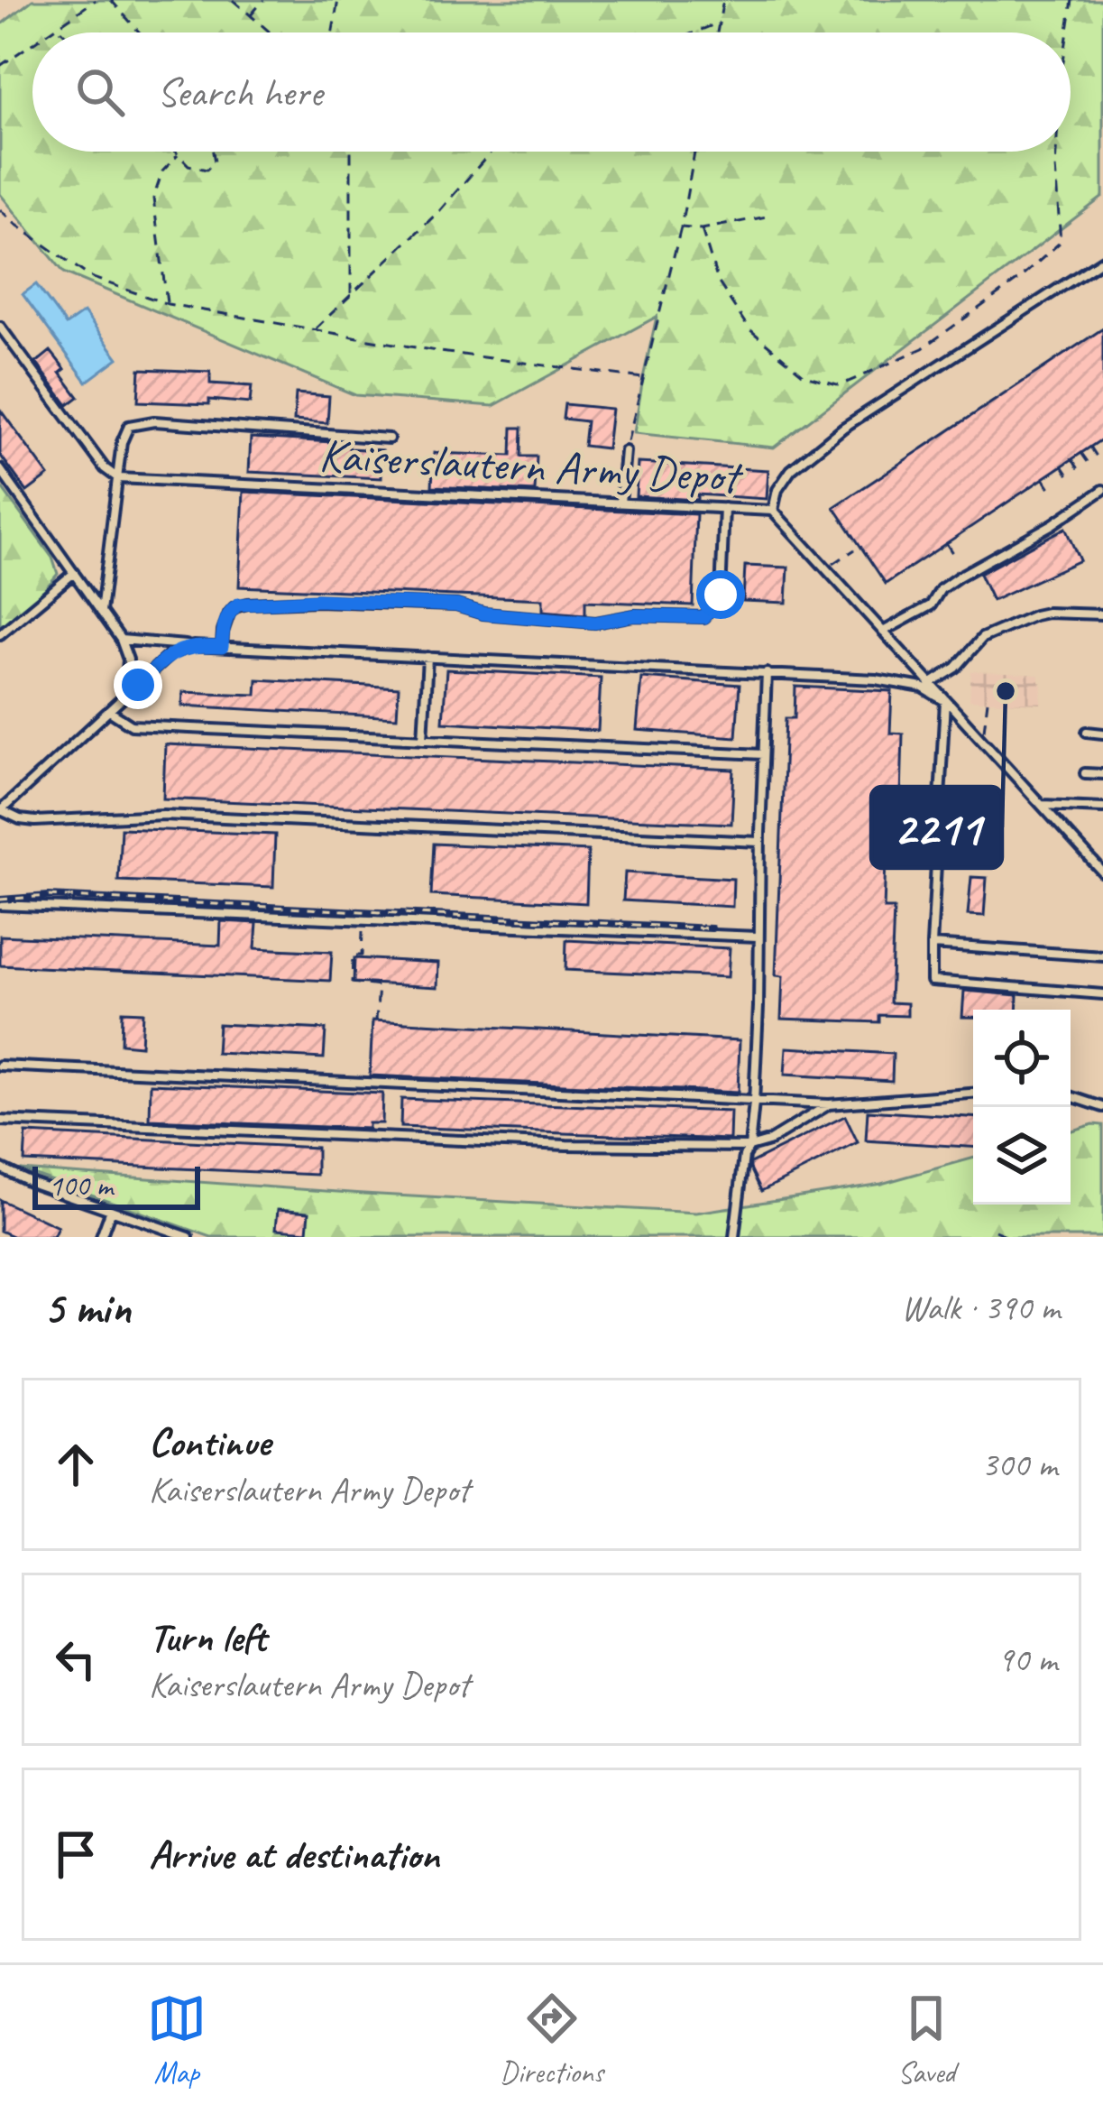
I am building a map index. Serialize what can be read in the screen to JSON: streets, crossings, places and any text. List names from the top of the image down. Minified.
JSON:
{"streets":{"lane":["Kaiserslautern Army Depot"]},"places":["2211"],"scale_bar":"100 m","page":{"search":"Search here","scale":"100 m","heading":["5 min","Walk · 390 m"],"list":[["Continue","Kaiserslautern Army Depot","300 m"],["Turn left","Kaiserslautern Army Depot","90 m"],"Arrive at destination"],"nav":["Map","Directions","Saved"]}}
